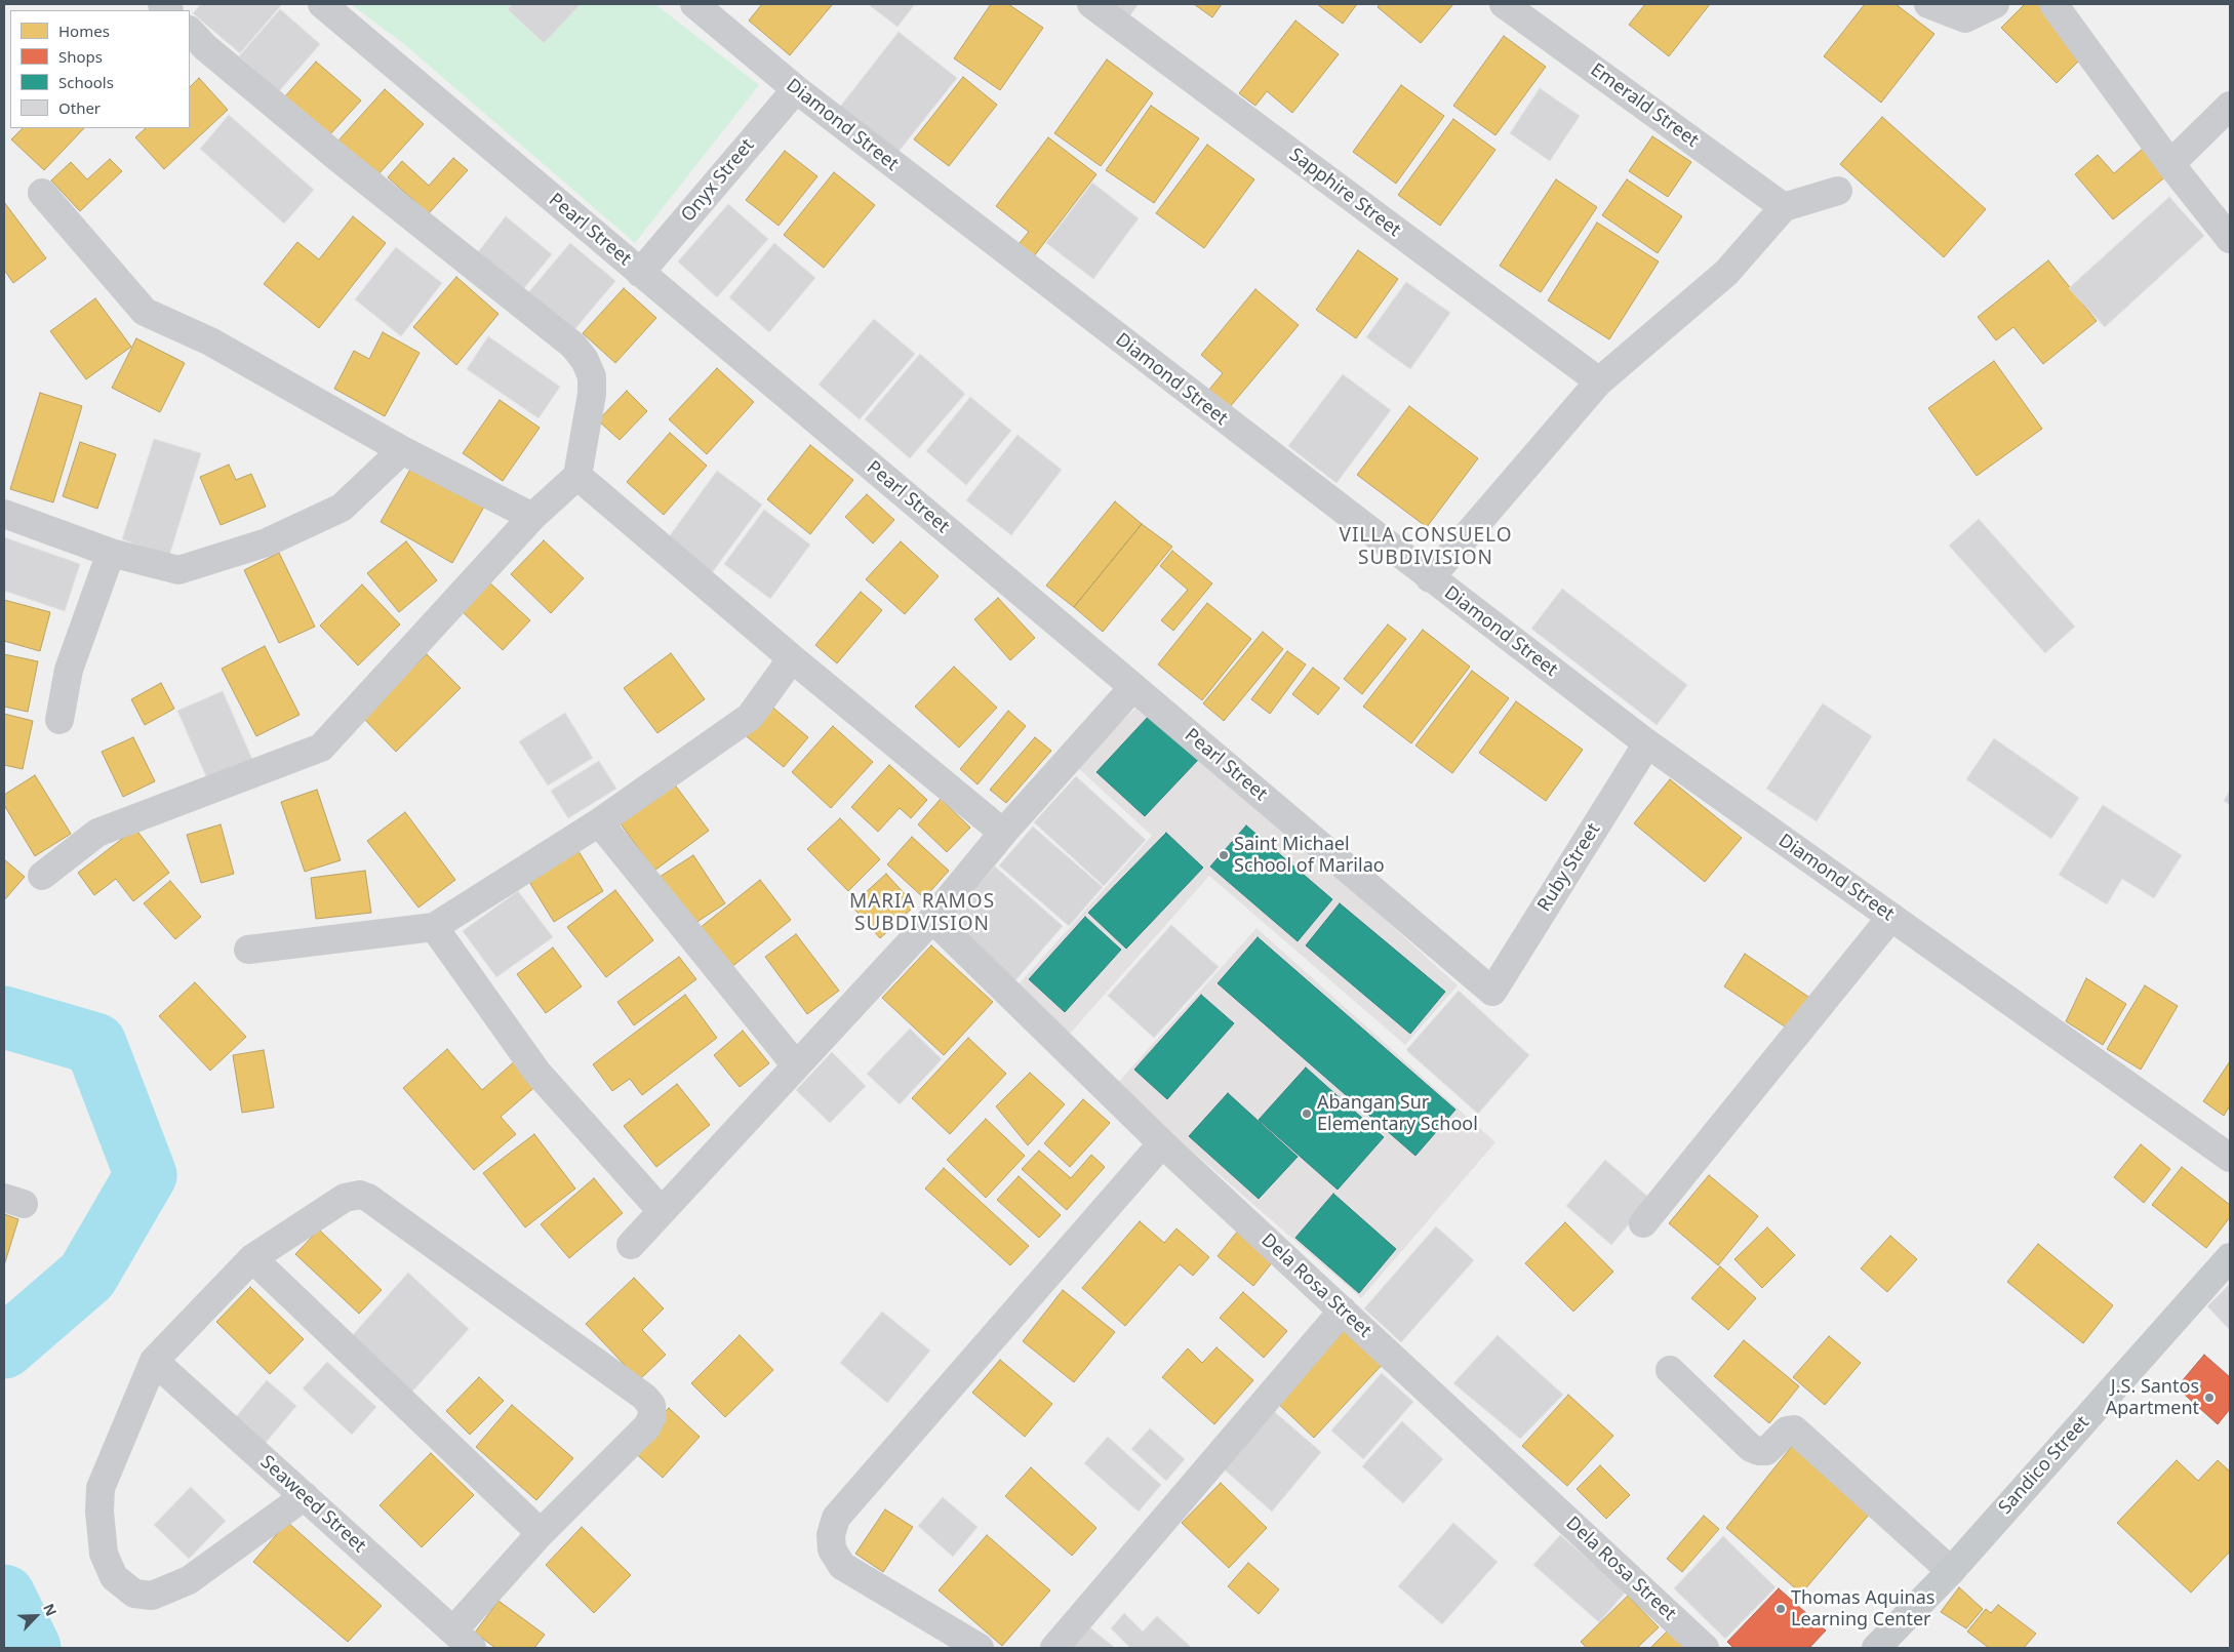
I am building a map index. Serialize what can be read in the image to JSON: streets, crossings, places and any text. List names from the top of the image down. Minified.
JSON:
{"streets":{"main road":["Sandico Street"],"street":["Emerald Street","Diamond Street","Onyx Street","Sapphire Street","Pearl Street","Ruby Street","Dela Rosa Street","Seaweed Street"]},"crossings":[["Diamond Street","Onyx Street"],["Diamond Street","Ruby Street"],["Onyx Street","Pearl Street"],["Pearl Street","Ruby Street"]],"districts":["VILLA CONSUELO SUBDIVISION","MARIA RAMOS SUBDIVISION"],"places":["Saint Michael School of Marilao","Abangan Sur Elementary School","J.S. Santos Apartment","Thomas Aquinas Learning Center"],"legend":["Homes","Shops","Schools","Other"],"north":"top right"}
